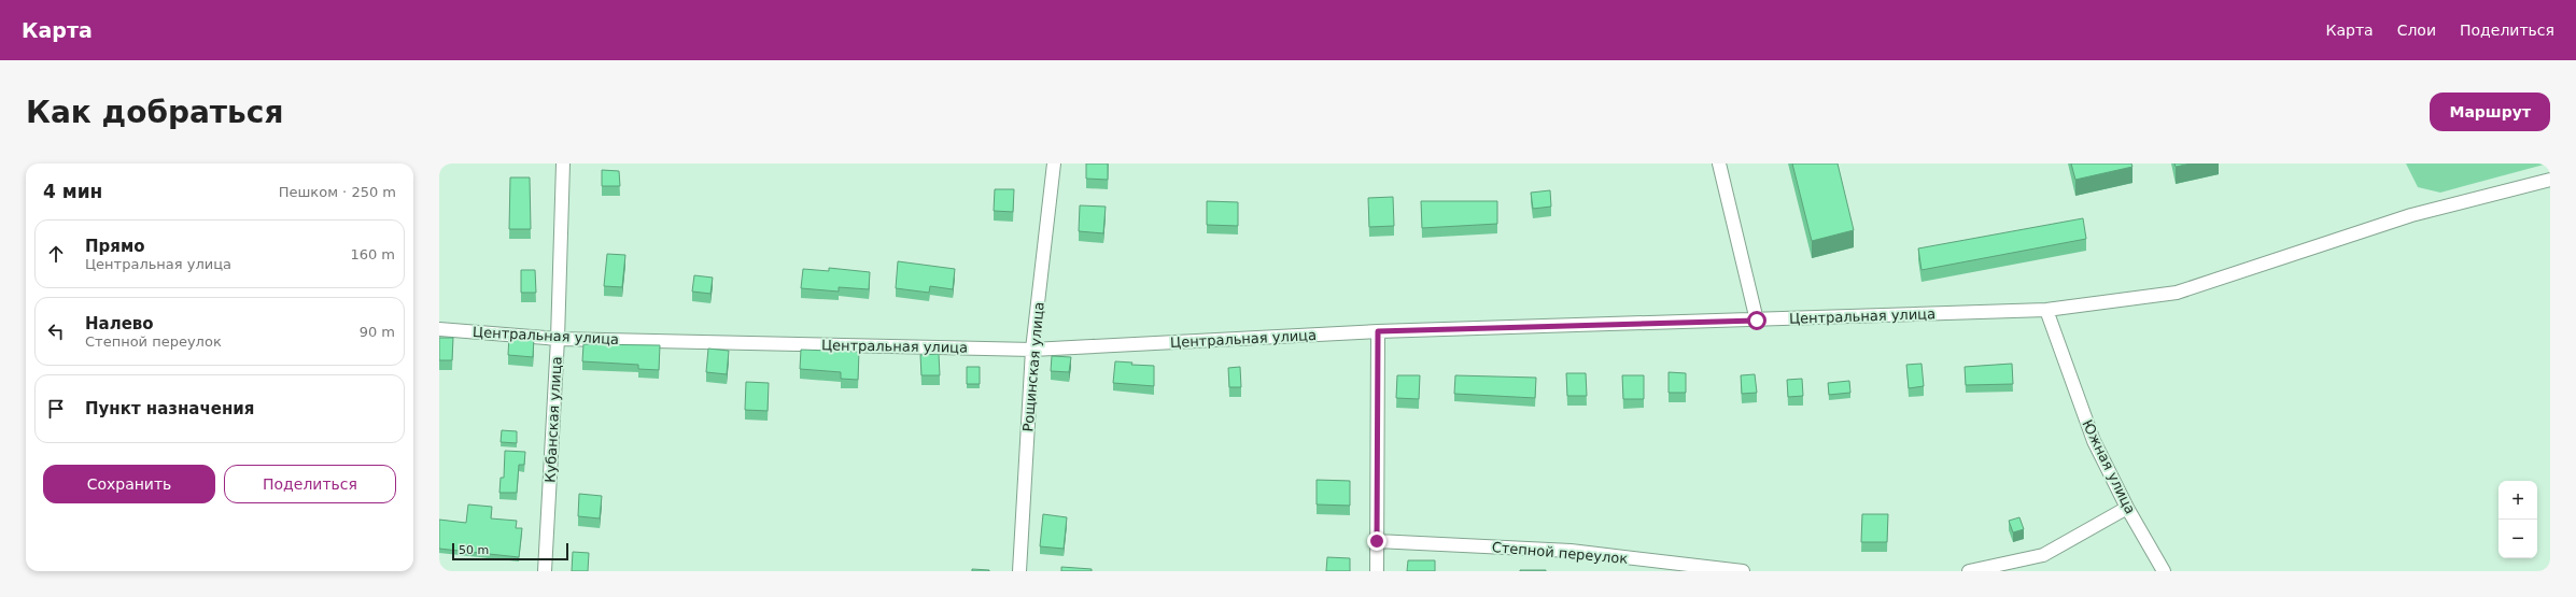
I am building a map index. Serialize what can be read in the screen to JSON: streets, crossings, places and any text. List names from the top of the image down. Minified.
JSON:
{"streets":{"street":["Центральная улица","Рощинская улица","Кубанская улица","Южная улица","Степной переулок"]},"crossings":[["Центральная улица","Рощинская улица"],["Центральная улица","Кубанская улица"],["Центральная улица","Южная улица"]],"scale_bar":"50 m","page":{"header":"Карта","nav":["Карта","Слои","Поделиться"],"buttons":["Маршрут",["Сохранить","Поделиться"]],"title":"Как добраться","heading":["4 мин","Пешком · 250 m"],"list":[["Прямо","Центральная улица","160 m"],["Налево","Степной переулок","90 m"],"Пункт назначения"],"map_buttons":["+","−"],"scale":"50 m"}}
